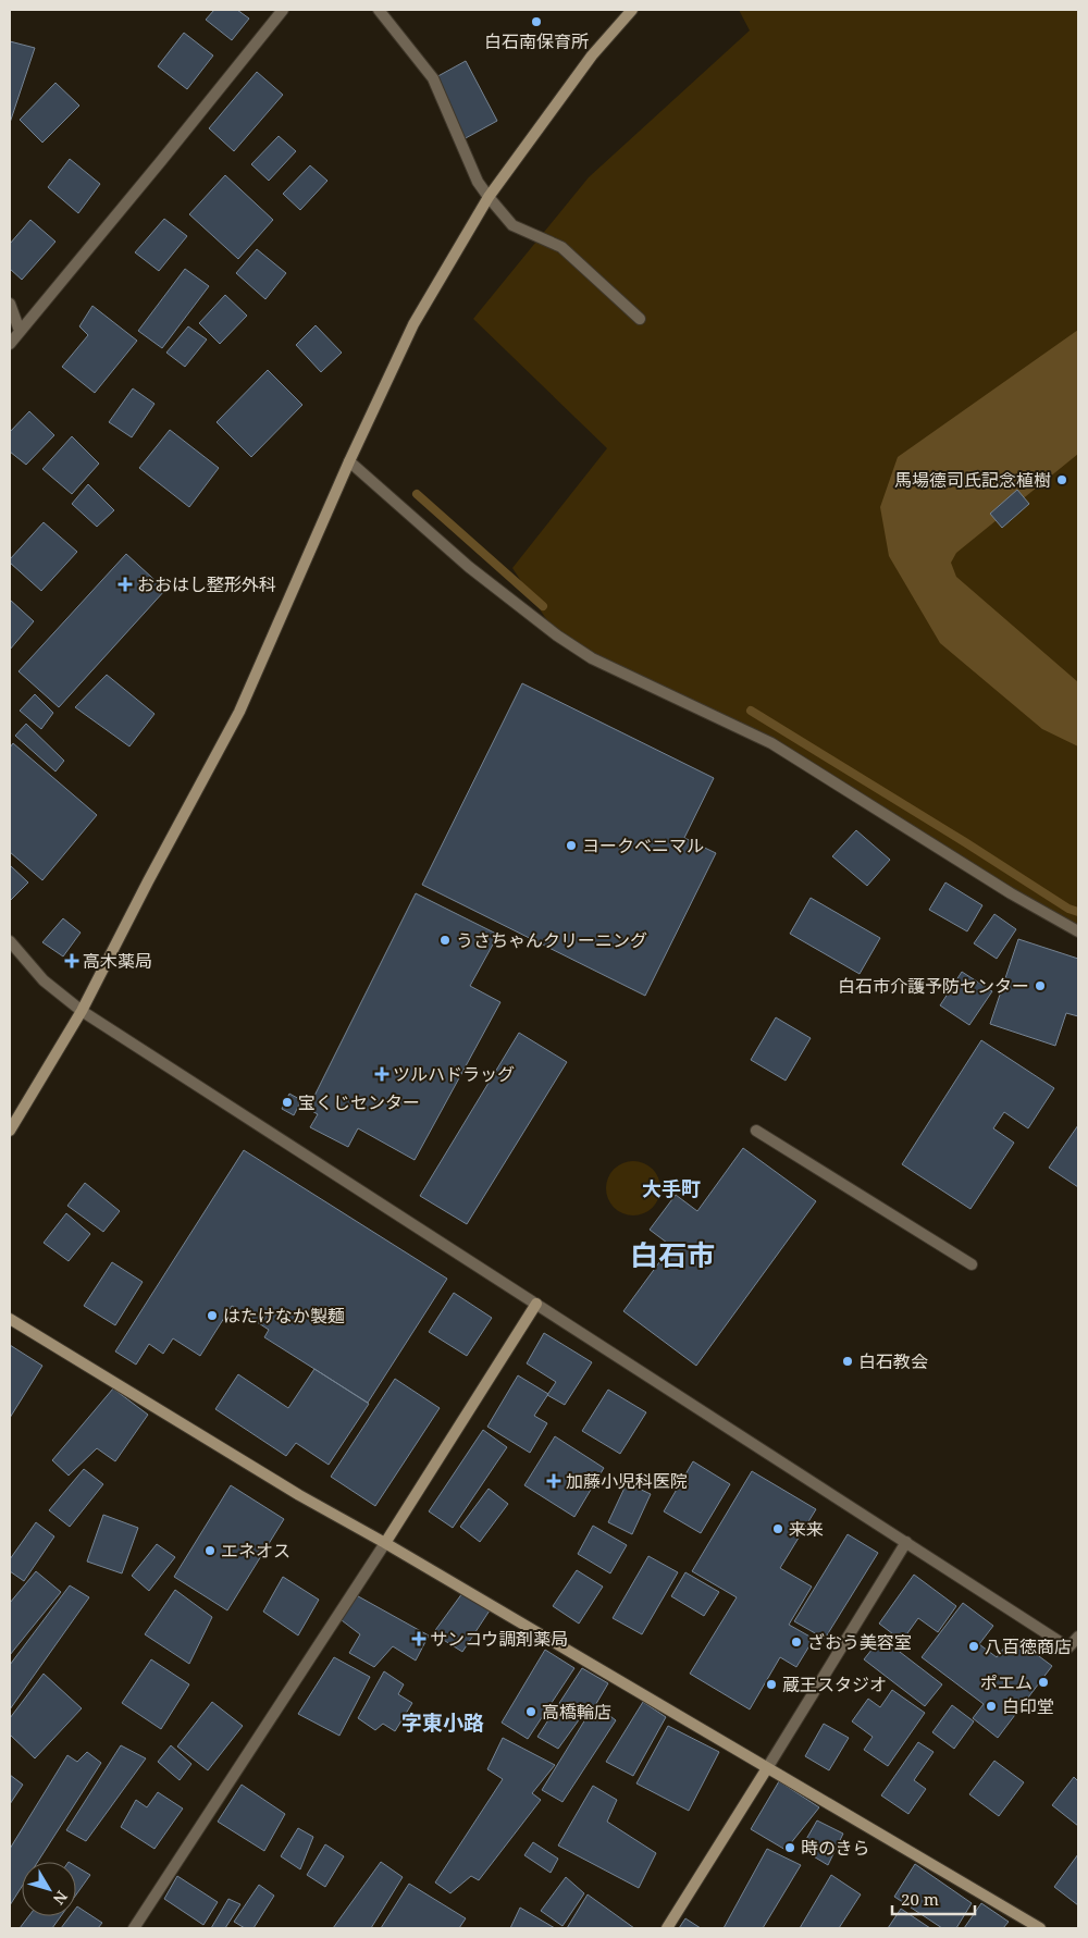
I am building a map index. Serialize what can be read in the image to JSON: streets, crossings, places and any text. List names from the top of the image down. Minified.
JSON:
{"districts":["大手町","白石市","字東小路"],"places":{"other":["白石南保育所","馬場德司氏記念植樹","ヨークベニマル","うさちゃんクリーニング","白石市介護予防センター","宝くじセンター","はたけなか製麺","白石教会","来来","エネオス","ざおう美容室","八百徳商店","ポエム","蔵王スタジオ","白印堂","高橋輪店","時のきら"],"health":["おおはし整形外科","高木薬局","ツルハドラッグ","加藤小児科医院","サンコウ調剤薬局"]},"scale_bar":"20 m","north":"bottom right"}
